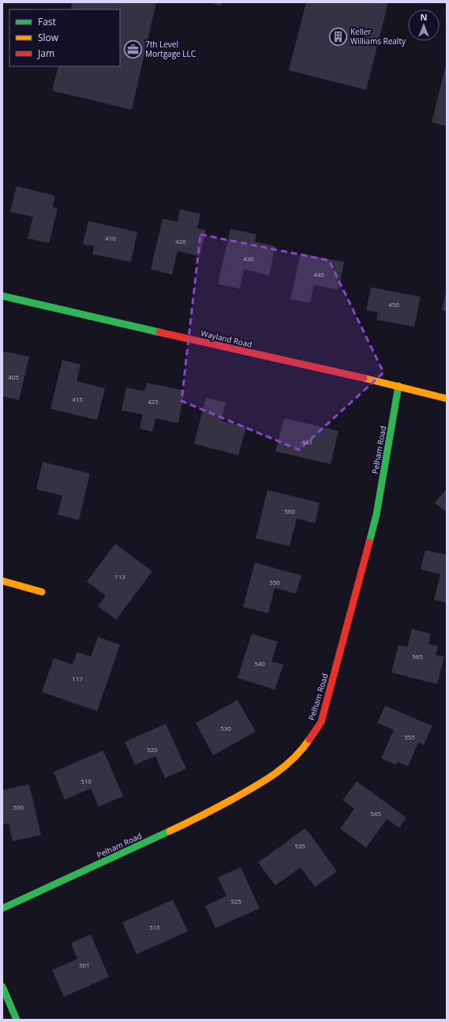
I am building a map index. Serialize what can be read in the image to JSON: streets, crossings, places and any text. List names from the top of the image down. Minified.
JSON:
{"streets":{"street":["Wayland Road","Pelham Road"]},"crossings":[["Wayland Road","Pelham Road"]],"places":{"building":["Keller Williams Realty"],"office":["7th Level Mortgage LLC"]},"house_numbers":["410","420","430","440","450","405","415","425","445","560","113","550","565","540","117","530","555","520","510","500","545","535","525","515","501"],"legend":["Fast","Slow","Jam"],"north":"top"}
